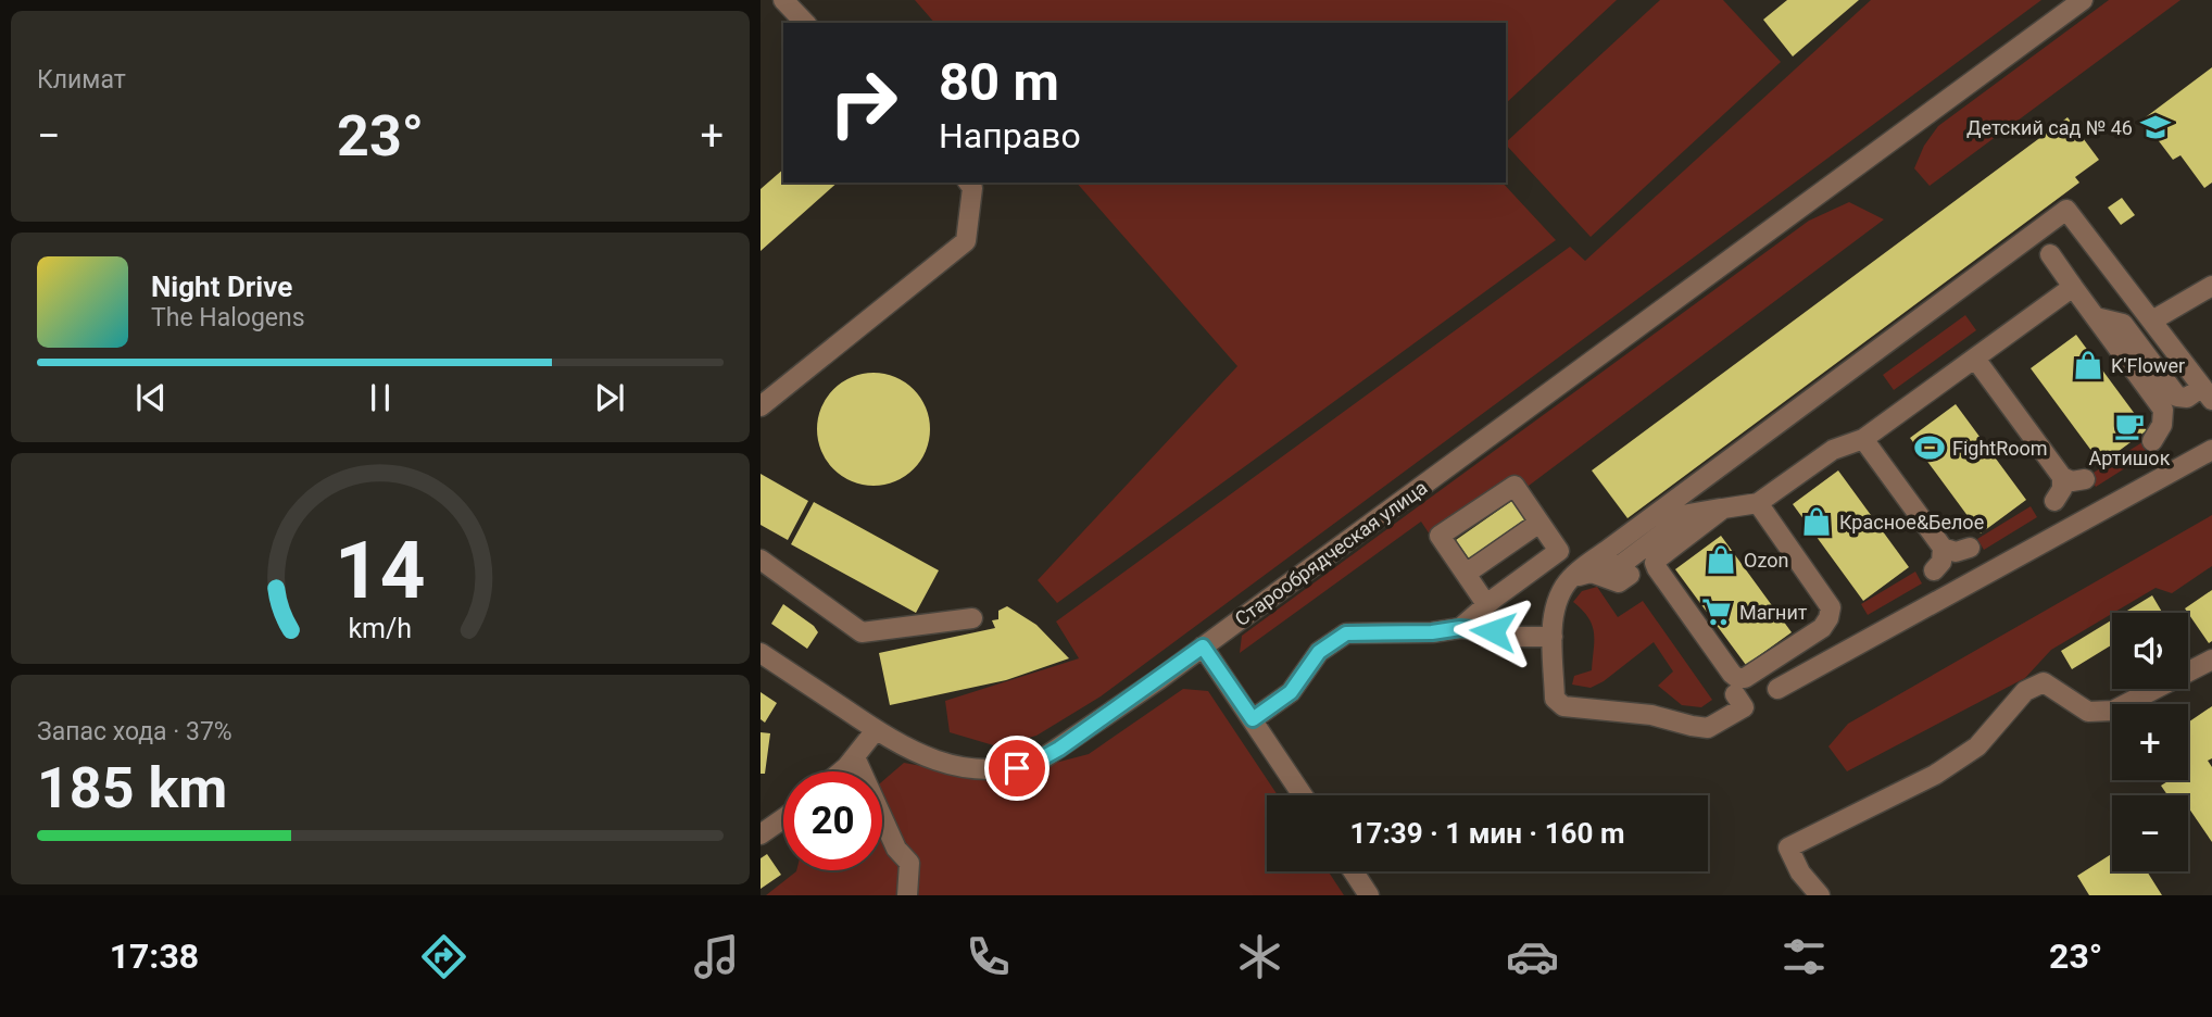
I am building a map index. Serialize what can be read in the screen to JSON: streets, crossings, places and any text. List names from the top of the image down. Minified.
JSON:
{"streets":{"street":["Старообрядческая улица"]},"places":{"school or university":["Детский сад № 46"],"shop":["K'Flower","Красное&Белое","Ozon"],"cafe":["Артишок"],"sports":["FightRoom"],"supermarket":["Магнит"]},"page":{"tile":["Климат",["Запас хода · 37%","185 km"]],"turn":["80 m","Направо"],"heat":["−","23°","+"],"song":["Night Drive","The Halogens"],"map_buttons":["+","−"],"limit":"20","trip":"17:39 · 1 мин · 160 m","tabs":["17:38","23°"],"gauge":["14","km/h"]}}
